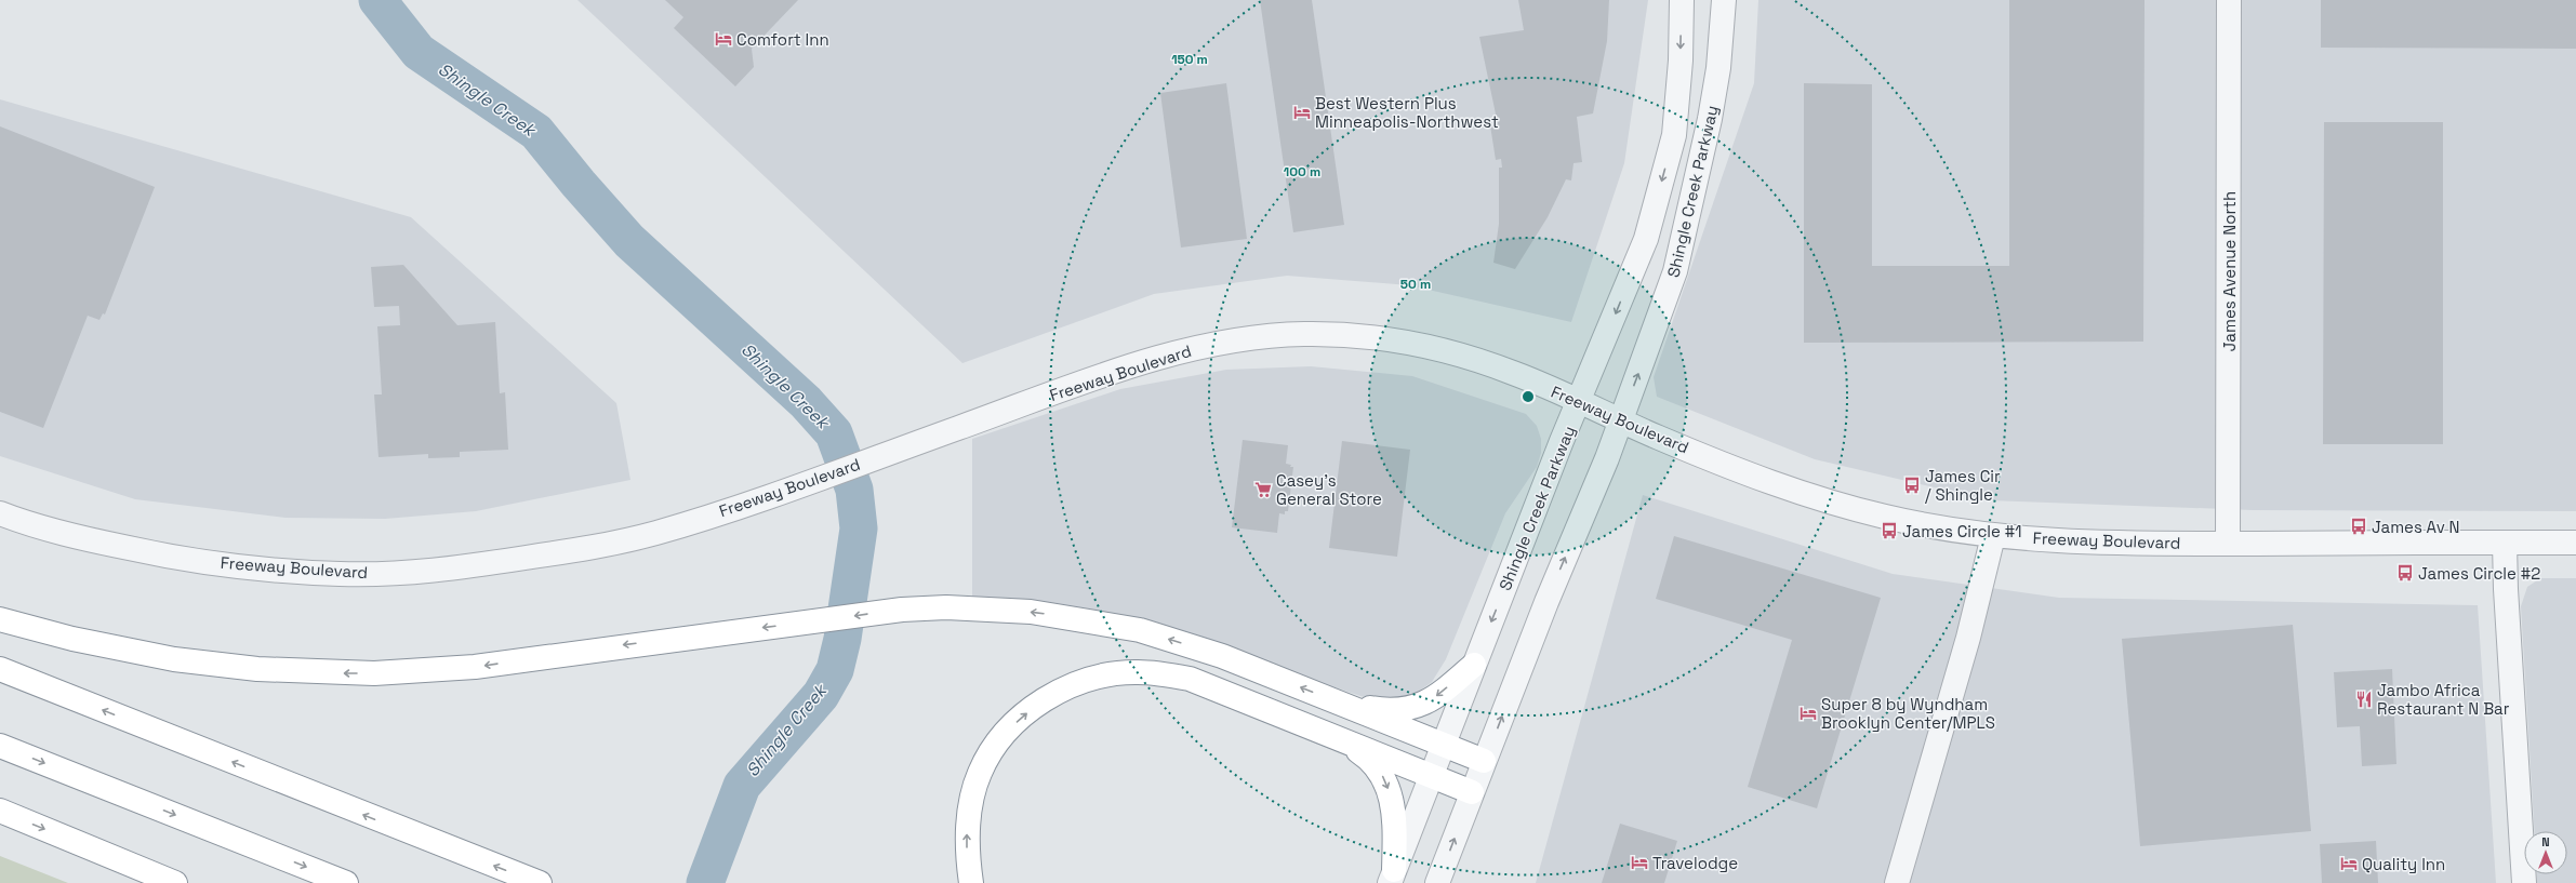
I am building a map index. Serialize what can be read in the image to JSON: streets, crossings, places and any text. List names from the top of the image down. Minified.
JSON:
{"streets":{"street":["Shingle Creek Parkway","James Avenue North","Freeway Boulevard"]},"crossings":[["Shingle Creek Parkway","Freeway Boulevard"],["James Avenue North","Freeway Boulevard"]],"water":["Shingle Creek"],"places":{"hotel":["Comfort Inn","Best Western Plus Minneapolis-Northwest","Super 8 by Wyndham Brooklyn Center/MPLS","Travelodge","Quality Inn"],"bus stop":["James Cir / Shingle","James Av N","James Circle #1","James Circle #2"],"supermarket":["Casey's General Store"],"restaurant":["Jambo Africa Restaurant N Bar"]},"north":"top","rings":["150 m","100 m","50 m"]}
